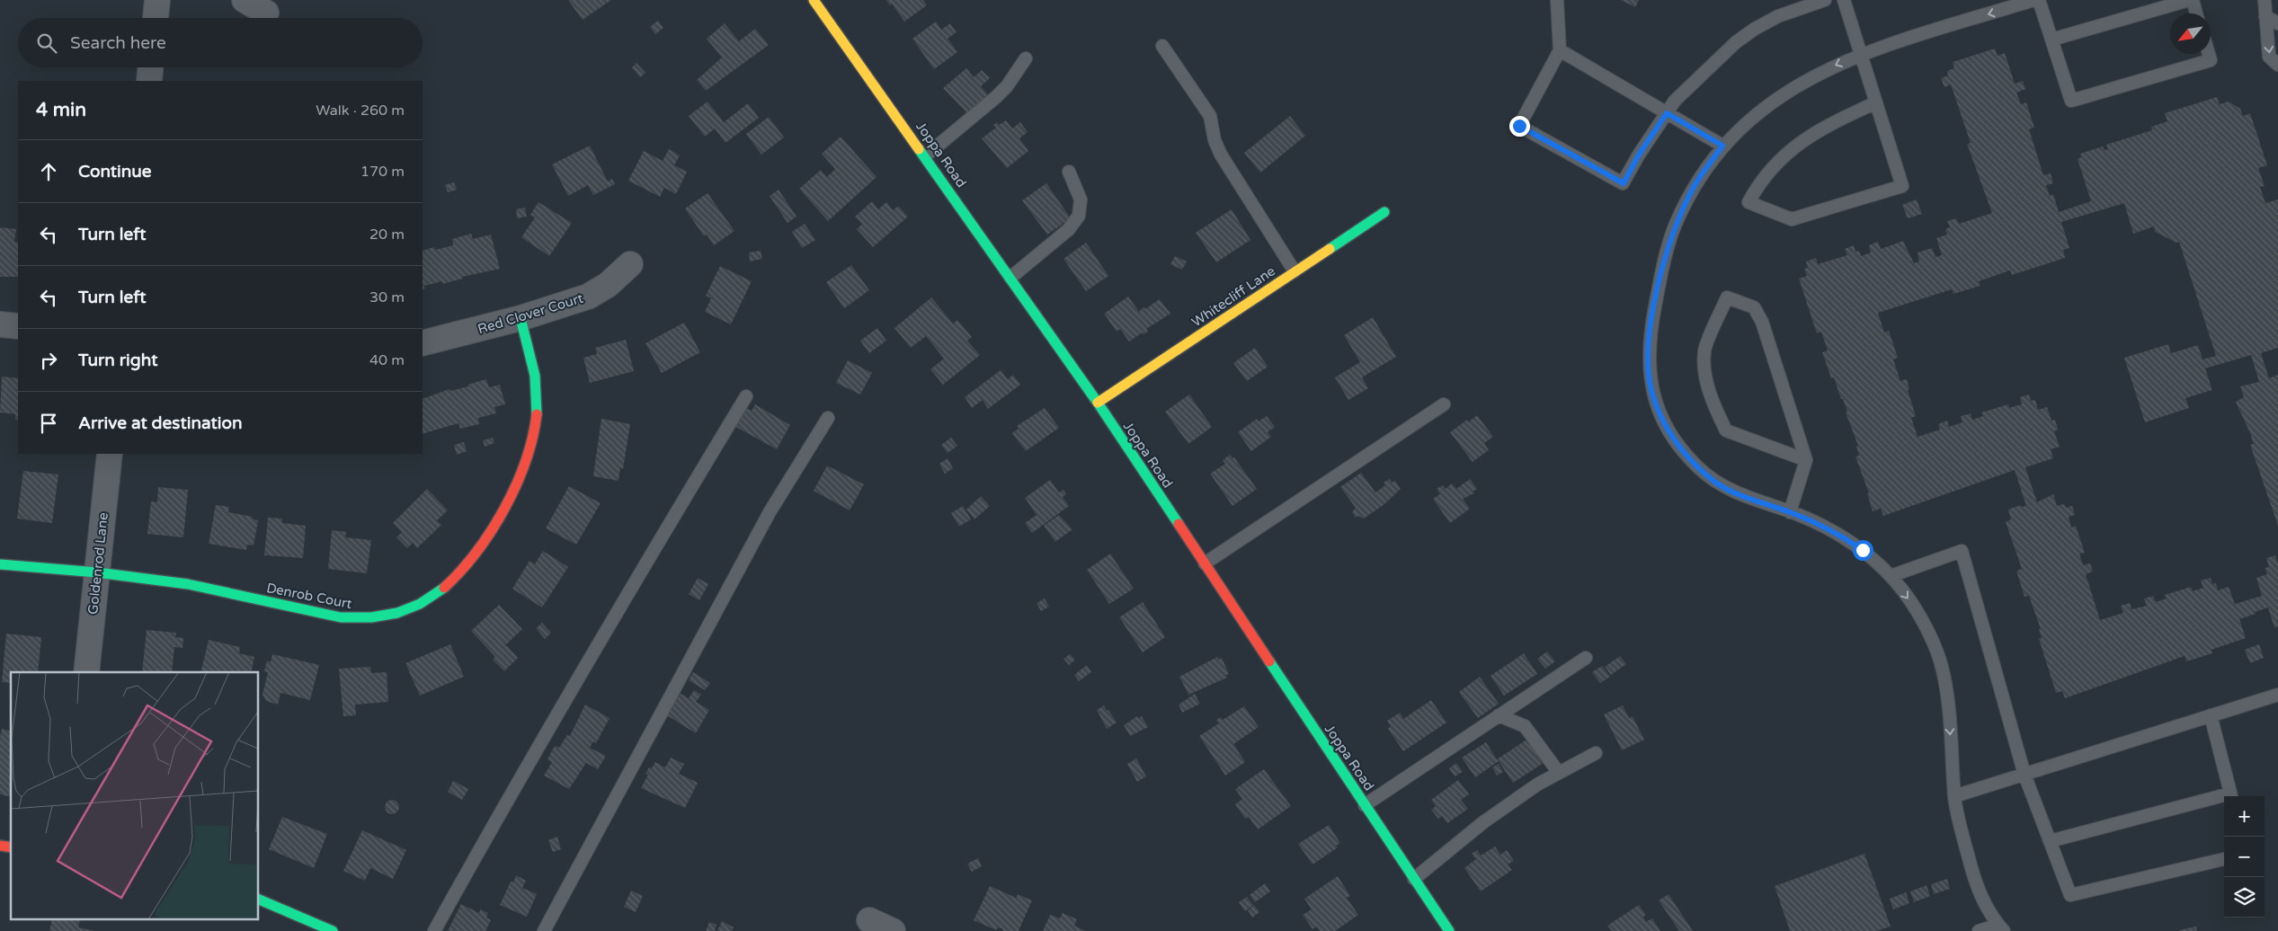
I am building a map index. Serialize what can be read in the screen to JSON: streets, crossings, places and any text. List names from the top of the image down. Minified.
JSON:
{"streets":{"street":["Joppa Road","Whitecliff Lane","Red Clover Court","Goldenrod Lane","Denrob Court"]},"crossings":[["Joppa Road","Whitecliff Lane"],["Red Clover Court","Denrob Court"],["Goldenrod Lane","Denrob Court"]],"north":"bottom left","page":{"search":"Search here","heading":["4 min","Walk · 260 m"],"list":[["Continue","170 m"],["Turn left","20 m"],["Turn left","30 m"],["Turn right","40 m"],"Arrive at destination"],"map_buttons":["+","−"]}}
